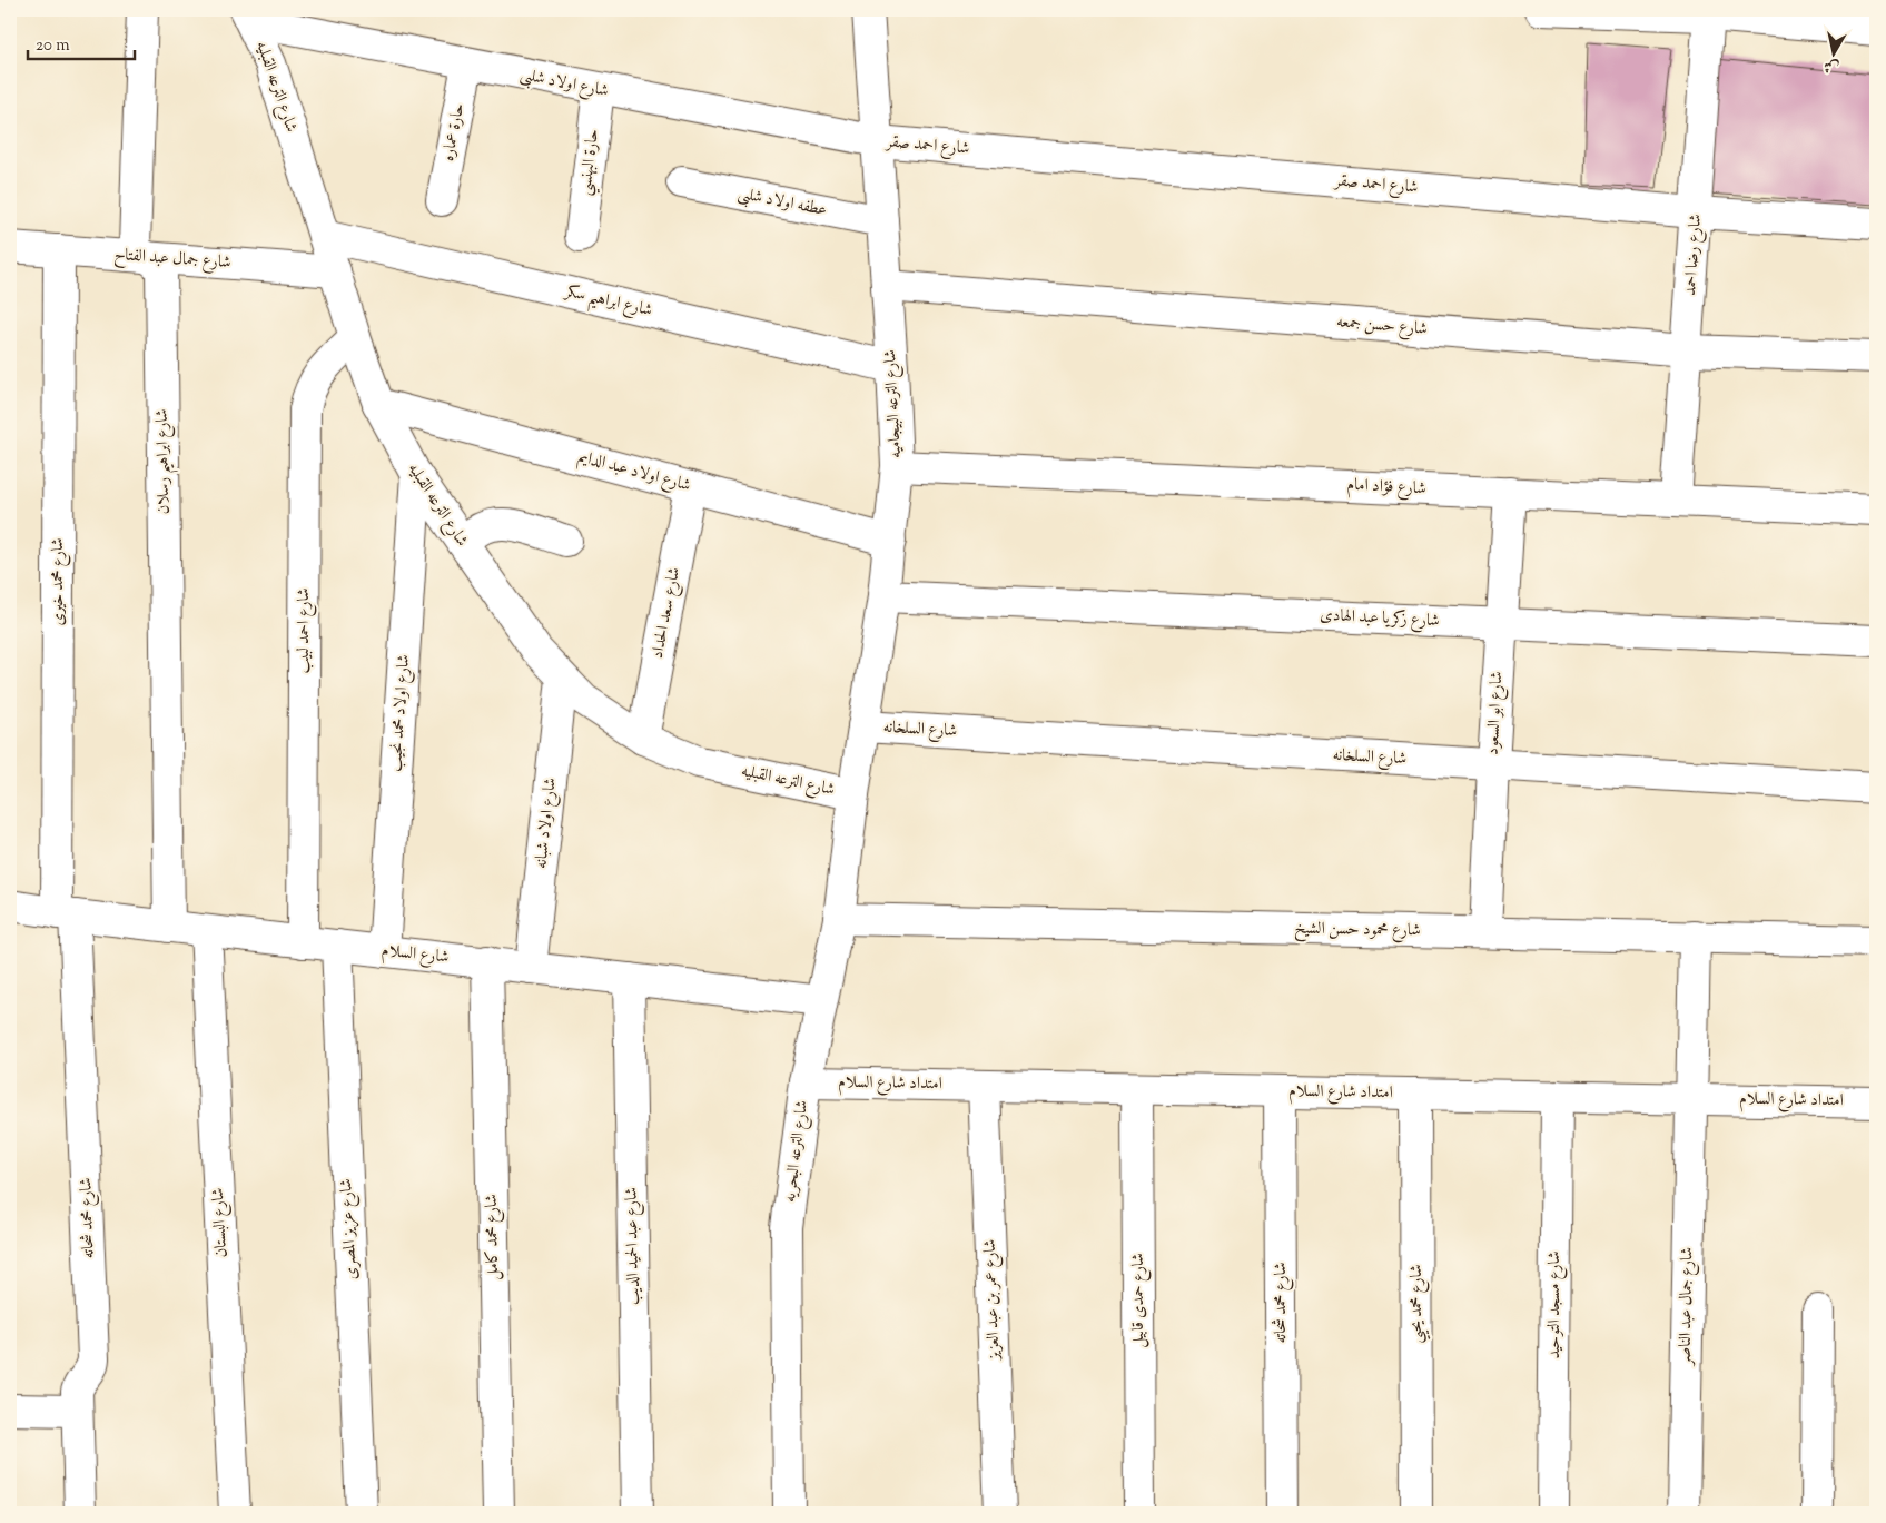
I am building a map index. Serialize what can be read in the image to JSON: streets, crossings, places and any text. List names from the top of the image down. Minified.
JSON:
{"streets":{"street":["شارع اولاد شلبى","شارع الترعه القبليه","حارة عماره","شارع احمد صقر","حارة البهنسي","عطفه اولاد شلبى","شارع رضا احمد","شارع جمال عبد الفتاح","شارع ابراهيم سكر","شارع حسن جمعه","شارع الترعه البيجاميه","شارع ابراهيم رسلان","شارع اولاد عبد الدايم","شارع فؤاد امام","شارع محمد خيرى","شارع سعد الحداد","شارع زكريا عبد الهادى","شارع احمد لبيب","شارع اولاد محمد نجيب","شارع ابو السعود","شارع السلخانه","شارع اولاد شبانه","شارع محمود حسن الشيخ","شارع السلام","امتداد شارع السلام","شارع الترعه البحريه","شارع محمد شحاته","شارع البستان","شارع عزيز المصرى","شارع محمد كامل","شارع عبد الحميد الديب","شارع عمر بن عبد العزيز","شارع حمدى قابيل","شارع محمد يحيي","شارع مسجد التوحيد","شارع جمال عبد الناصر"]},"crossings":[["شارع اولاد شلبى","شارع الترعه القبليه"],["شارع اولاد شلبى","حارة عماره"],["شارع اولاد شلبى","شارع احمد صقر"],["شارع اولاد شلبى","حارة البهنسي"],["شارع اولاد شلبى","شارع الترعه البيجاميه"],["شارع الترعه القبليه","شارع جمال عبد الفتاح"],["شارع الترعه القبليه","شارع ابراهيم سكر"],["شارع الترعه القبليه","شارع الترعه البيجاميه"],["شارع الترعه القبليه","شارع اولاد عبد الدايم"],["شارع الترعه القبليه","شارع سعد الحداد"],["شارع الترعه القبليه","شارع احمد لبيب"],["شارع الترعه القبليه","شارع اولاد محمد نجيب"],["شارع الترعه القبليه","شارع اولاد شبانه"],["شارع الترعه القبليه","شارع الترعه البحريه"],["شارع احمد صقر","شارع رضا احمد"],["شارع احمد صقر","شارع الترعه البيجاميه"],["عطفه اولاد شلبى","شارع الترعه البيجاميه"],["شارع رضا احمد","شارع حسن جمعه"],["شارع رضا احمد","شارع فؤاد امام"],["شارع جمال عبد الفتاح","شارع ابراهيم رسلان"],["شارع جمال عبد الفتاح","شارع محمد خيرى"],["شارع ابراهيم سكر","شارع الترعه البيجاميه"],["شارع حسن جمعه","شارع الترعه البيجاميه"],["شارع الترعه البيجاميه","شارع اولاد عبد الدايم"],["شارع الترعه البيجاميه","شارع فؤاد امام"],["شارع الترعه البيجاميه","شارع زكريا عبد الهادى"],["شارع الترعه البيجاميه","شارع السلخانه"],["شارع الترعه البيجاميه","شارع الترعه البحريه"],["شارع ابراهيم رسلان","شارع السلام"],["شارع اولاد عبد الدايم","شارع سعد الحداد"],["شارع فؤاد امام","شارع ابو السعود"],["شارع محمد خيرى","شارع السلام"],["شارع محمد خيرى","شارع محمد شحاته"],["شارع زكريا عبد الهادى","شارع ابو السعود"],["شارع احمد لبيب","شارع السلام"],["شارع اولاد محمد نجيب","شارع السلام"],["شارع ابو السعود","شارع السلخانه"],["شارع ابو السعود","شارع محمود حسن الشيخ"],["شارع اولاد شبانه","شارع السلام"],["شارع محمود حسن الشيخ","شارع الترعه البحريه"],["شارع محمود حسن الشيخ","شارع جمال عبد الناصر"],["شارع السلام","شارع الترعه البحريه"],["شارع السلام","شارع محمد شحاته"],["شارع السلام","شارع البستان"],["شارع السلام","شارع عزيز المصرى"],["شارع السلام","شارع محمد كامل"],["شارع السلام","شارع عبد الحميد الديب"],["امتداد شارع السلام","شارع الترعه البحريه"],["امتداد شارع السلام","شارع محمد شحاته"],["امتداد شارع السلام","شارع عمر بن عبد العزيز"],["امتداد شارع السلام","شارع حمدى قابيل"],["امتداد شارع السلام","شارع محمد يحيي"],["امتداد شارع السلام","شارع مسجد التوحيد"],["امتداد شارع السلام","شارع جمال عبد الناصر"]],"scale_bar":"20 m","north":"bottom"}
